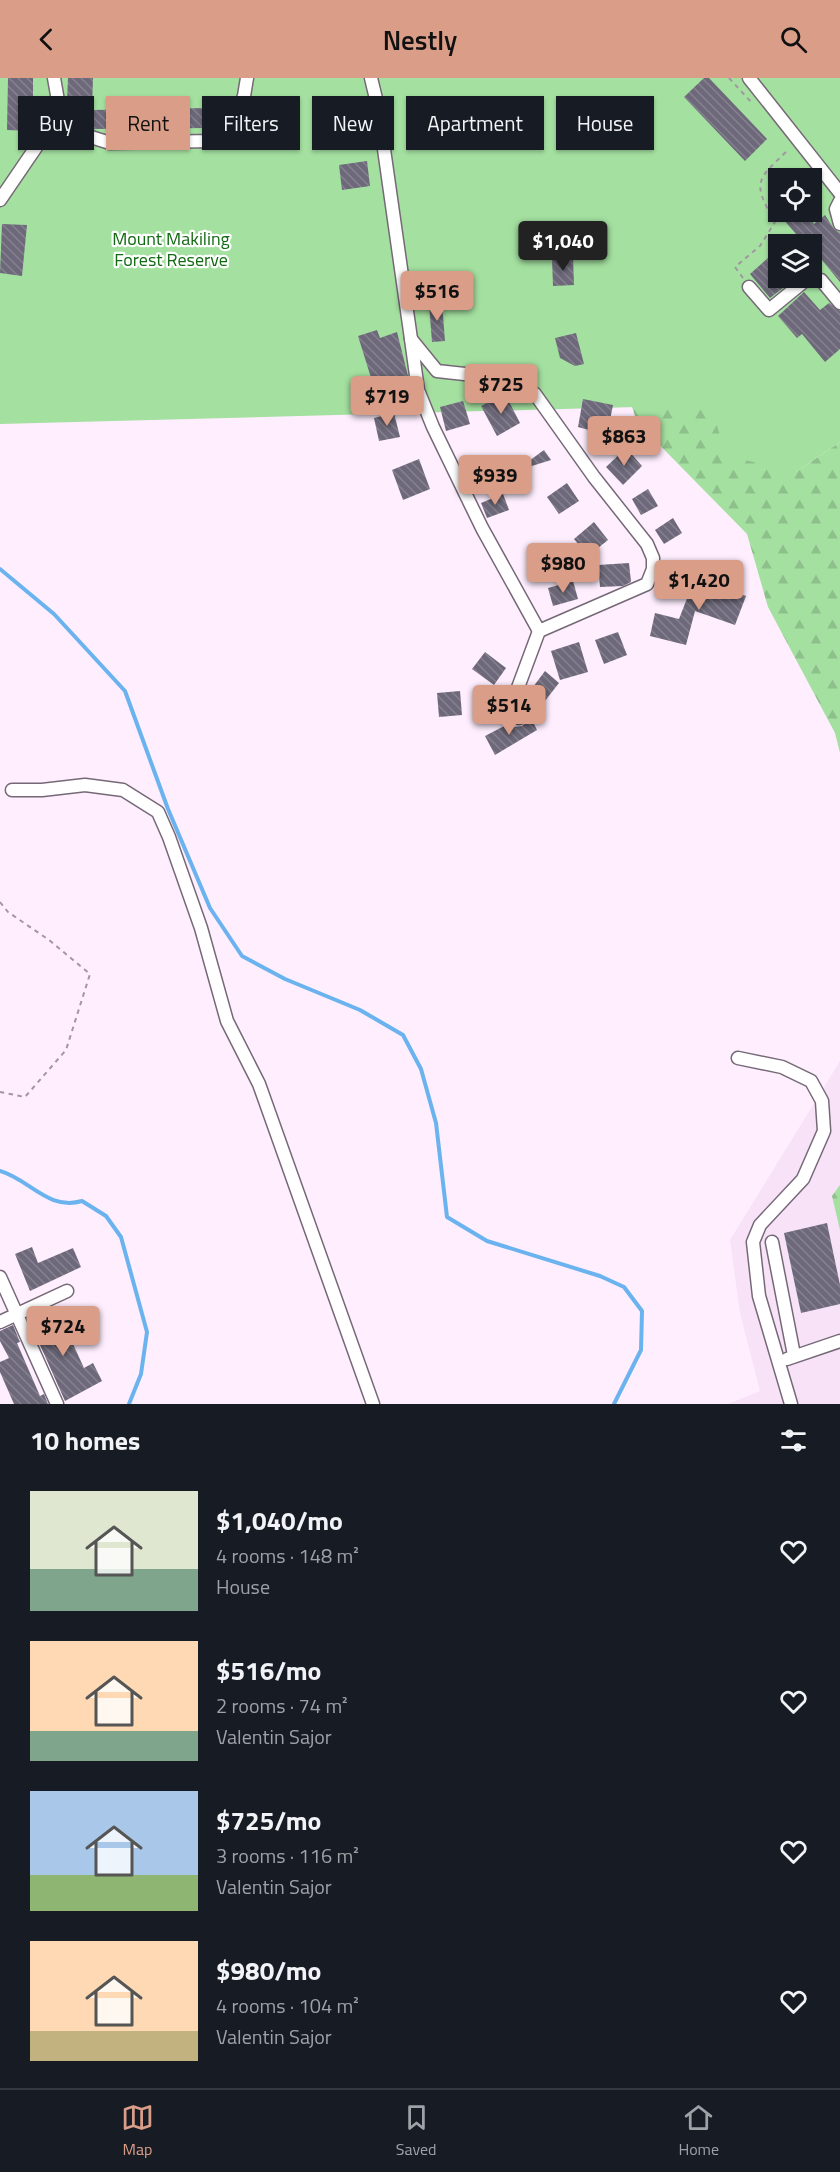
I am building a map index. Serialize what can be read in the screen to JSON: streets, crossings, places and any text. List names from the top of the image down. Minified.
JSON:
{"parks":["Mount Makiling Forest Reserve"],"page":{"header":"Nestly","chip":["Buy","Rent","Filters","New","Apartment","House"],"price":["$1,040","$516","$725","$719","$863","$939","$980","$1,420","$514","$724"],"heading":"10 homes","list":[{"name":"$1,040/mo","note":"4 rooms · 148 m² · House"},{"name":"$516/mo","note":"2 rooms · 74 m² · Valentin Sajor"},{"name":"$725/mo","note":"3 rooms · 116 m² · Valentin Sajor"},{"name":"$980/mo","note":"4 rooms · 104 m² · Valentin Sajor"}],"tabs":["Map","Saved","Home"]}}
